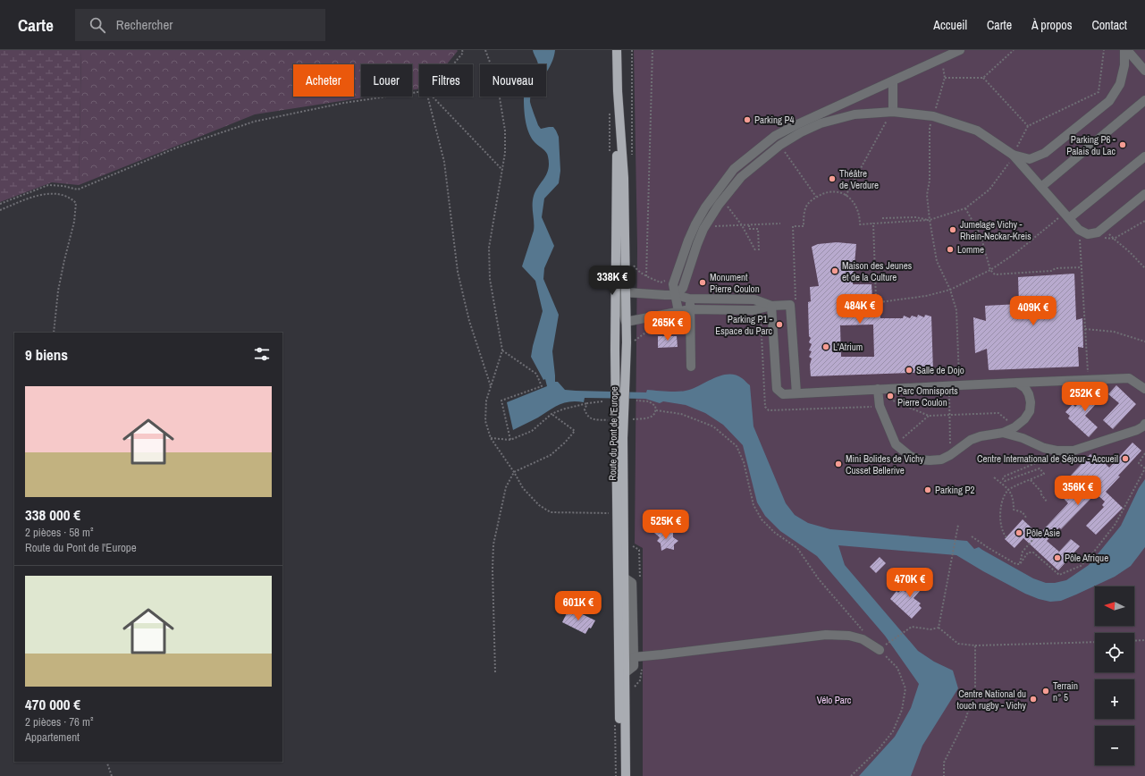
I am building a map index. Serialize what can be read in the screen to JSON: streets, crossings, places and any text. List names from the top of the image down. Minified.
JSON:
{"streets":{"main road":["Route du Pont de l'Europe"]},"parks":["Vélo Parc"],"places":["Parking P4","Parking P6 - Palais du Lac","Théâtre de Verdure","Jumelage Vichy - Rhein-Neckar-Kreis","Lomme","Maison des Jeunes et de la Culture","Monument Pierre Coulon","Parking P1 - Espace du Parc","L'Atrium","Salle de Dojo","Parc Omnisports Pierre Coulon","Centre International de Séjour - Accueil","Mini Bolides de Vichy Cusset Bellerive","Parking P2","Pôle Asie","Pôle Afrique","Terrain n° 5","Centre National du touch rugby - Vichy"],"north":"left","page":{"header":"Carte","search":"Rechercher","nav":["Accueil","Carte","À propos","Contact"],"chip":["Acheter","Louer","Filtres","Nouveau"],"price":["338K €","484K €","409K €","265K €","252K €","356K €","525K €","470K €","601K €"],"heading":"9 biens","list":[{"name":"338 000 €","note":"2 pièces · 58 m² · Route du Pont de l'Europe"},{"name":"470 000 €","note":"2 pièces · 76 m² · Appartement"}],"map_buttons":["+","−"]}}
